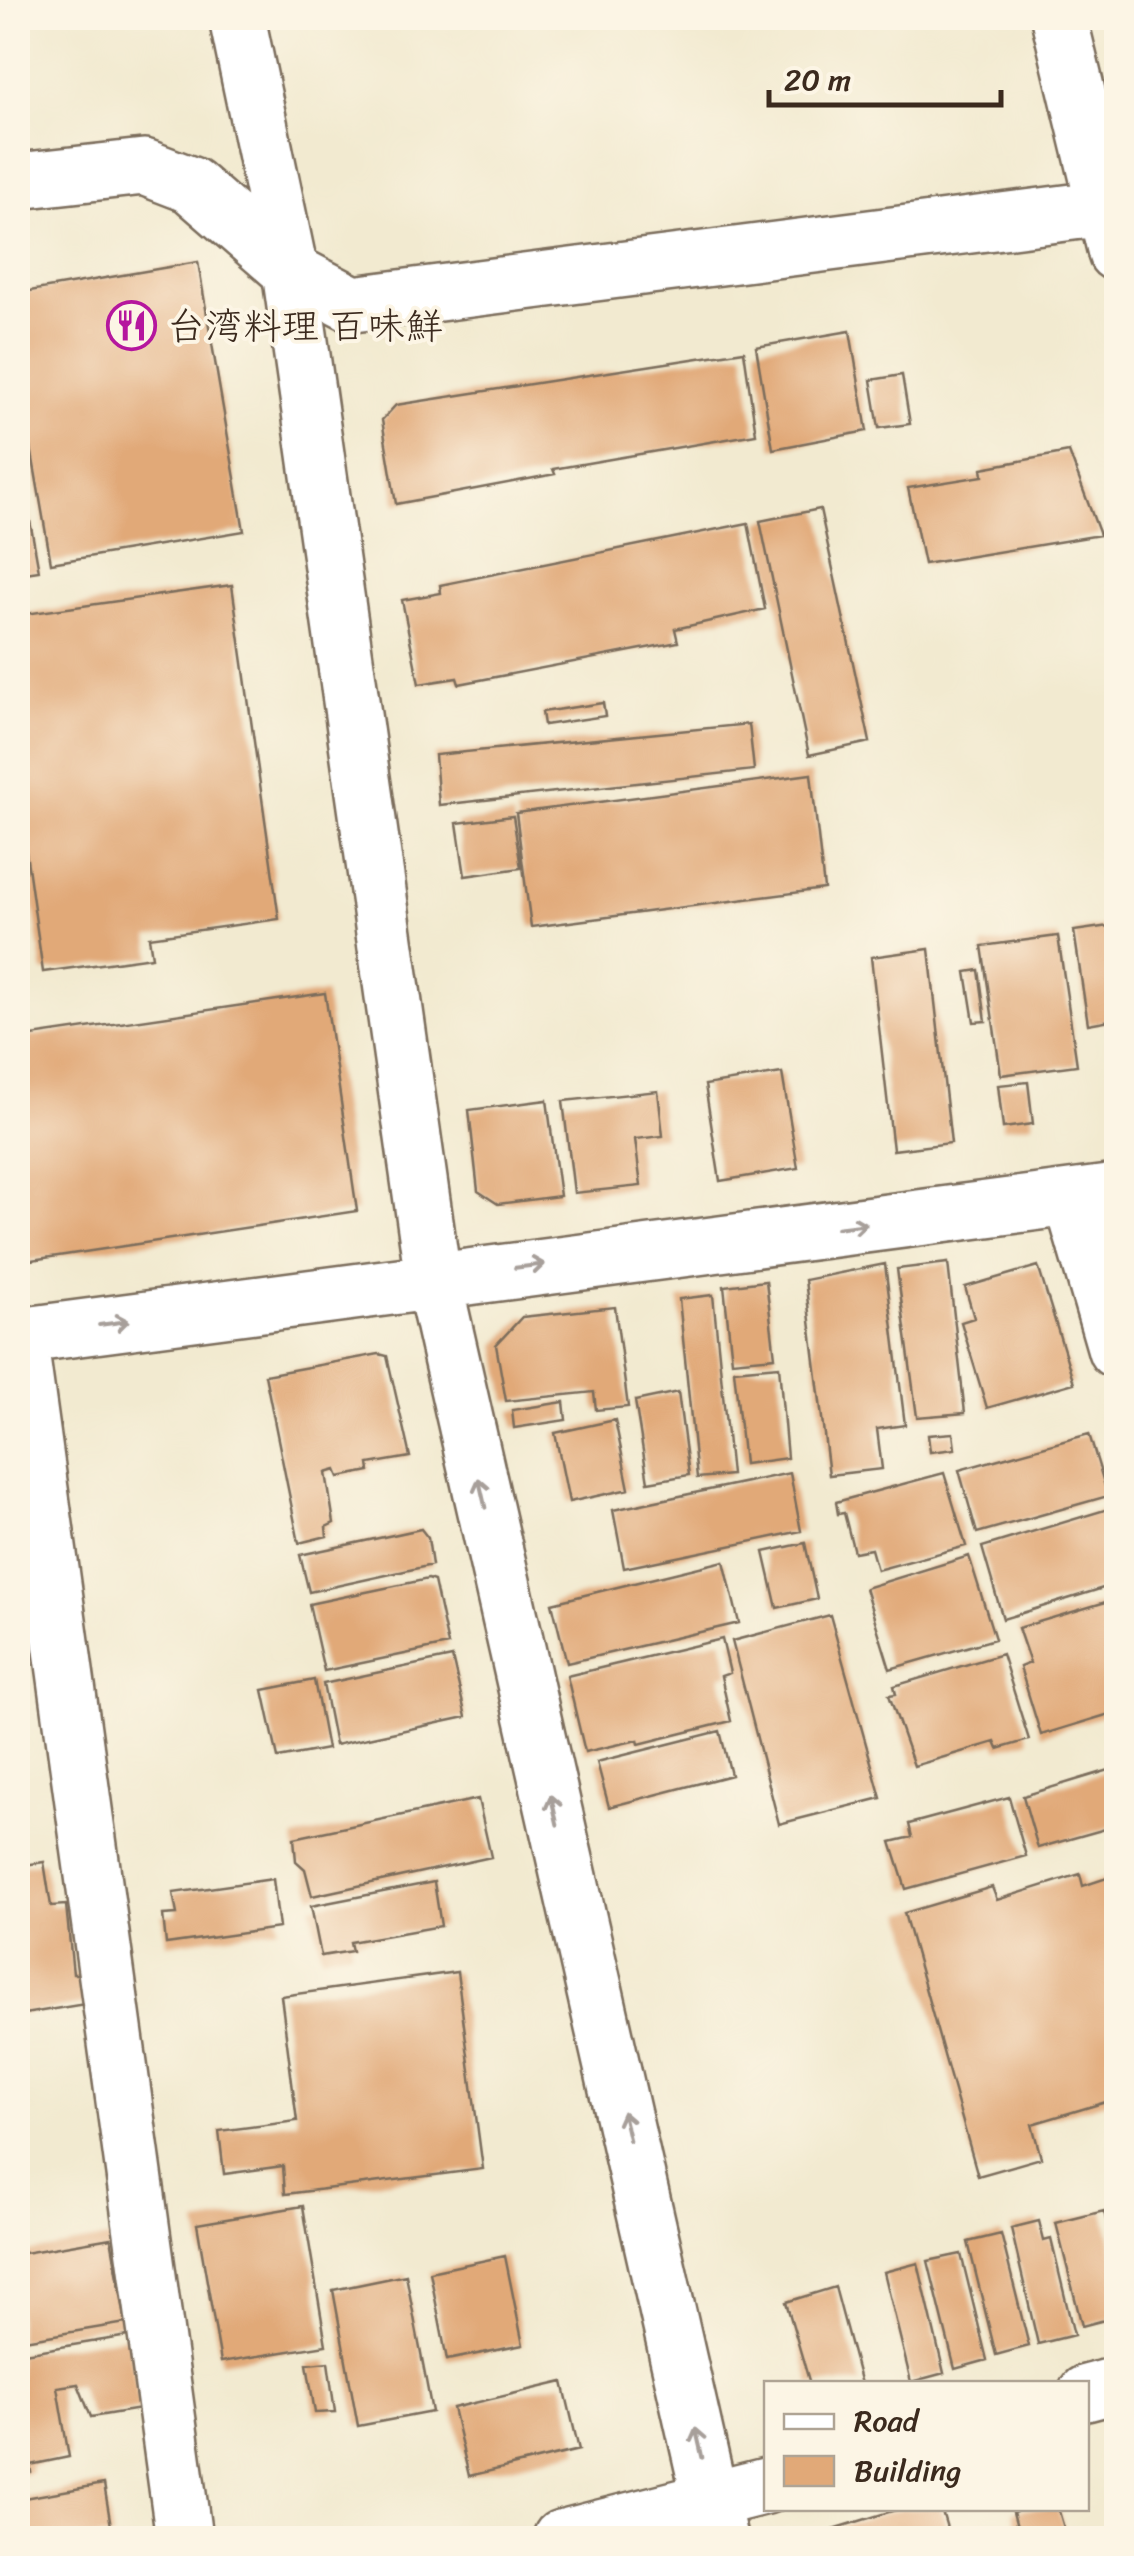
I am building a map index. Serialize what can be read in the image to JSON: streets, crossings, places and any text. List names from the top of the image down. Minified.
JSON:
{"places":{"restaurant":["台湾料理 百味鮮"]},"legend":["Road","Building"],"scale_bar":"20 m"}
